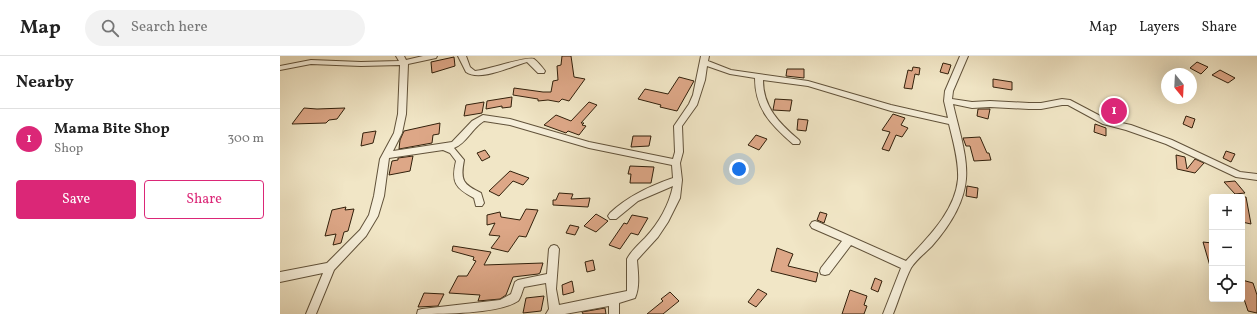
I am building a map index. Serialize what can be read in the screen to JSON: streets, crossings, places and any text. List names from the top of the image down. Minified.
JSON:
{"north":"bottom","page":{"header":"Map","search":"Search here","nav":["Map","Layers","Share"],"heading":"Nearby","pins":"1","list":[{"mark":"1","name":"Mama Bite Shop","note":"Shop","value":"300 m"}],"buttons":["Save","Share"],"map_buttons":["+","−"]}}
